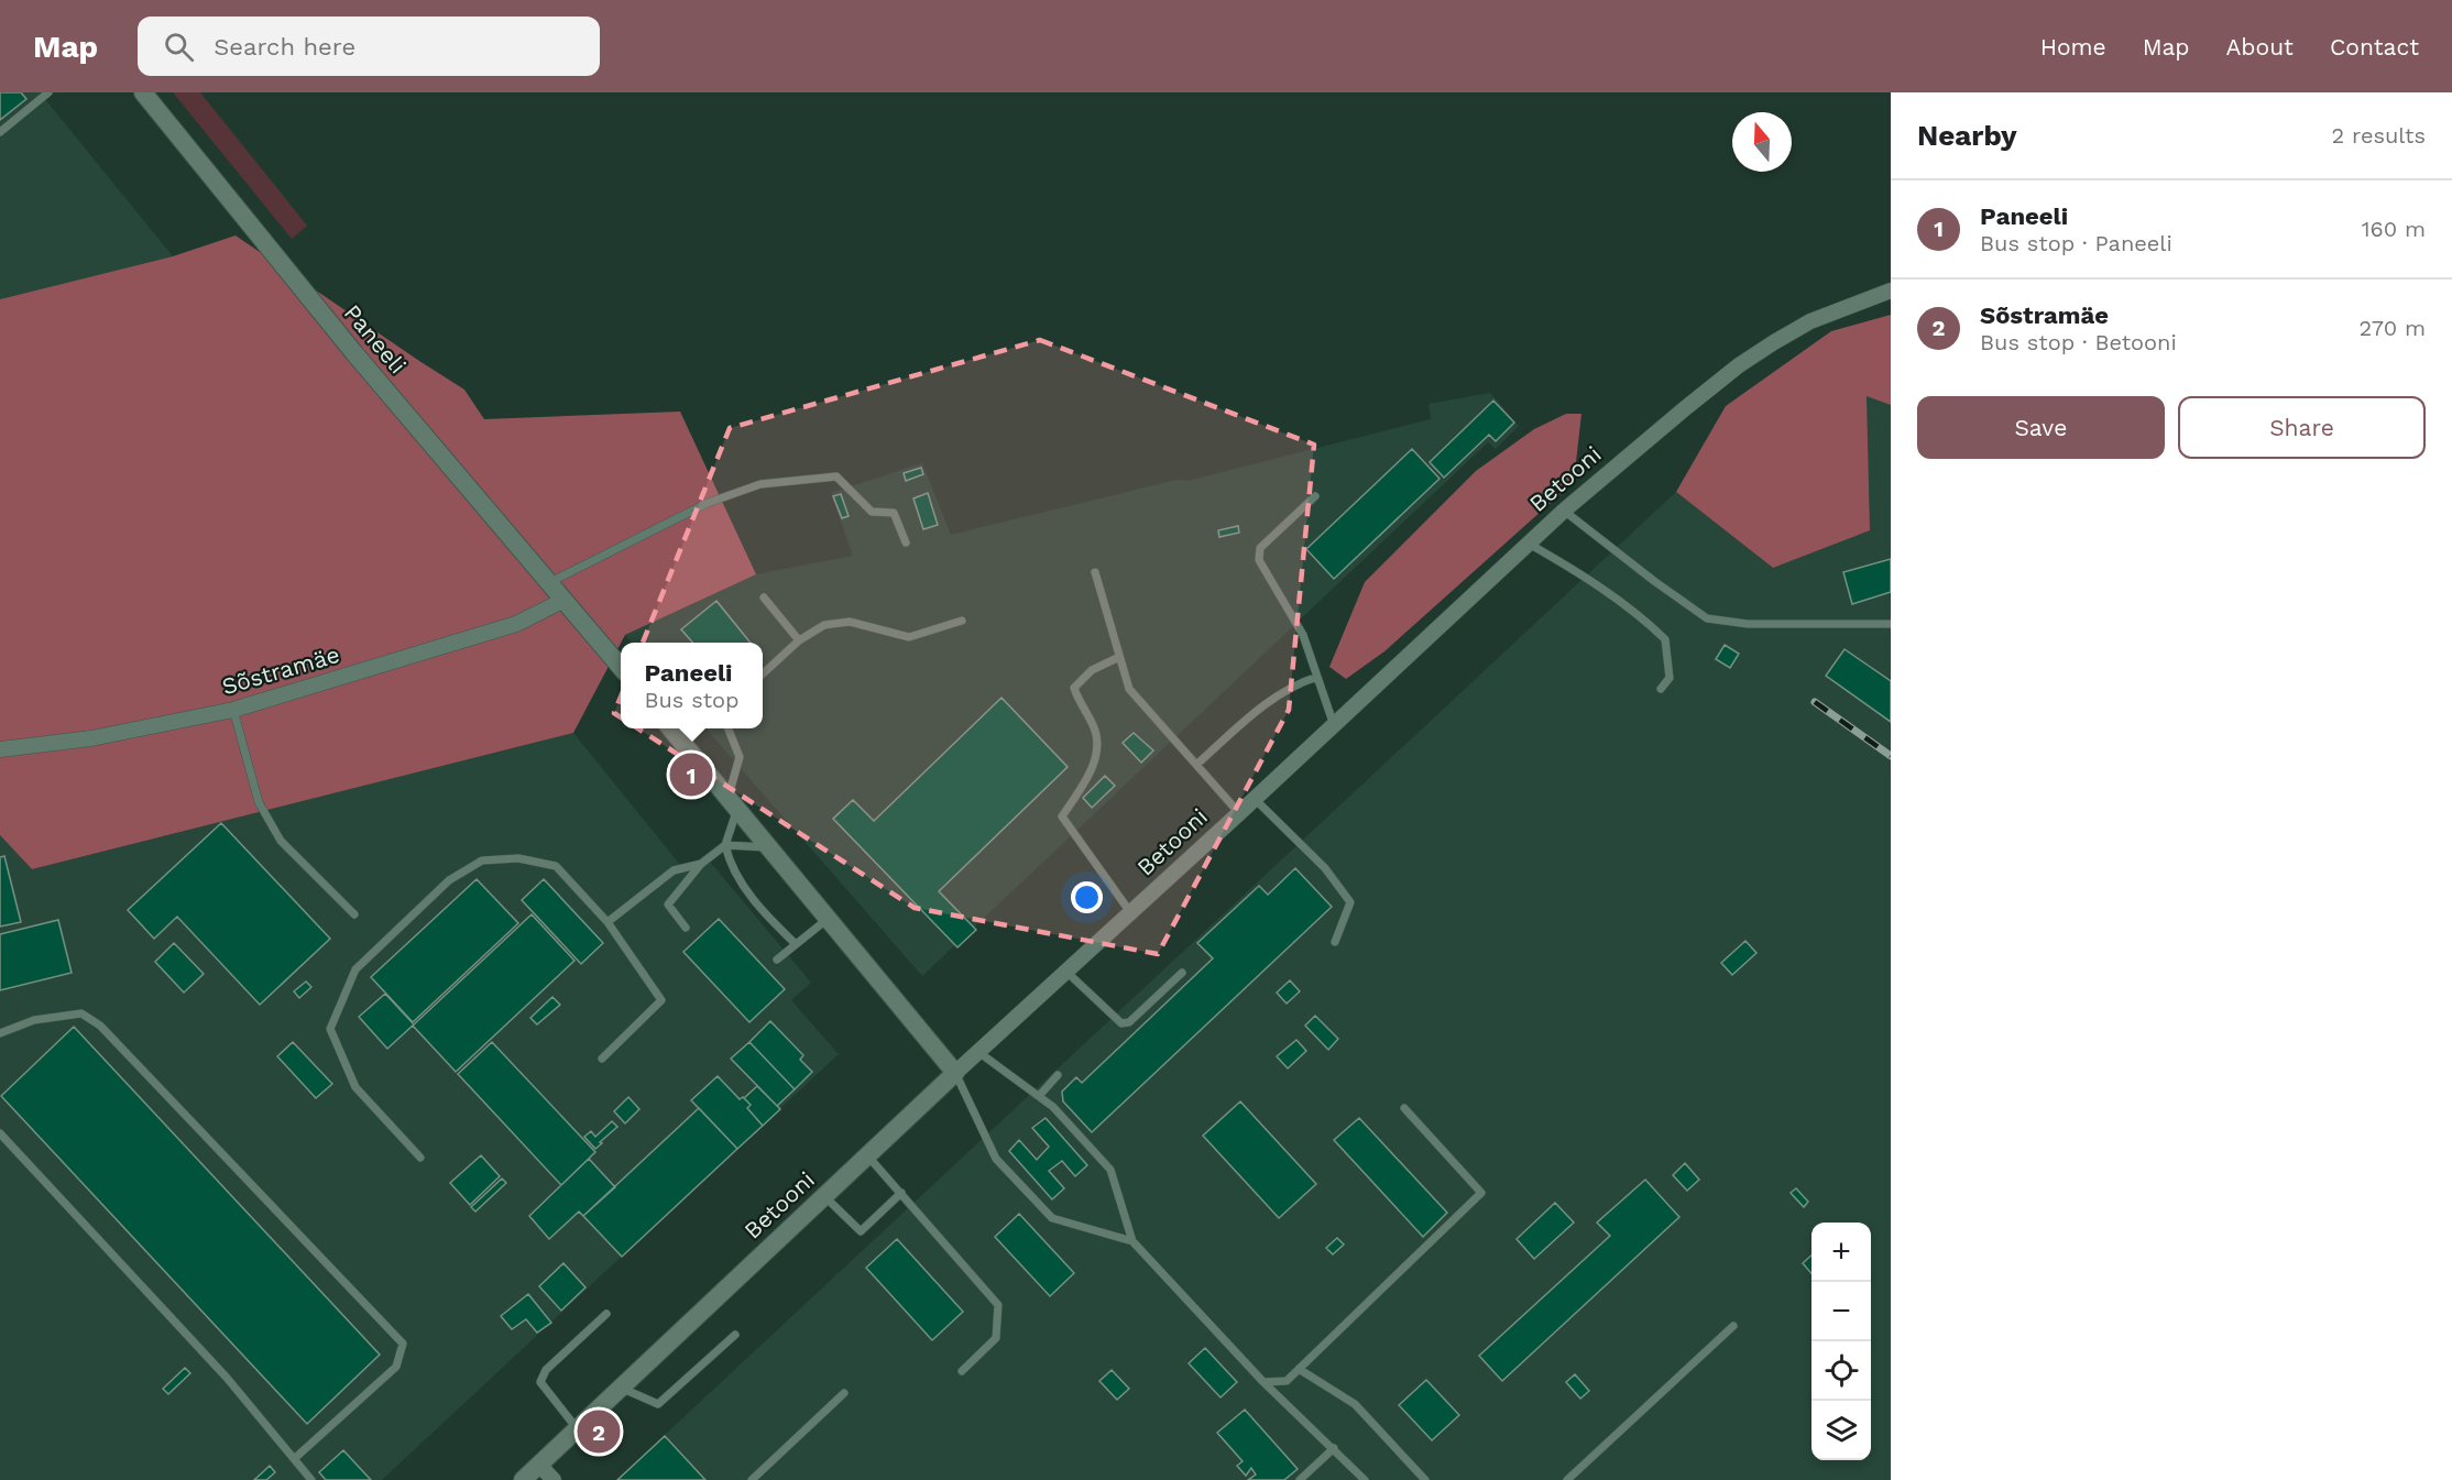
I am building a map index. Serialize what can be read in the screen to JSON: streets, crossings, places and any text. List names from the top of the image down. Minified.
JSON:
{"streets":{"street":["Paneeli","Betooni","Sõstramäe"]},"crossings":[["Paneeli","Sõstramäe"]],"north":"top","page":{"header":"Map","search":"Search here","nav":["Home","Map","About","Contact"],"heading":["Nearby","2 results"],"list":[{"mark":"1","name":"Paneeli","note":"Bus stop · Paneeli","value":"160 m"},{"mark":"2","name":"Sõstramäe","note":"Bus stop · Betooni","value":"270 m"}],"buttons":["Save","Share"],"popup":["Paneeli","Bus stop"],"pins":["1","2"],"map_buttons":["+","−"]}}
